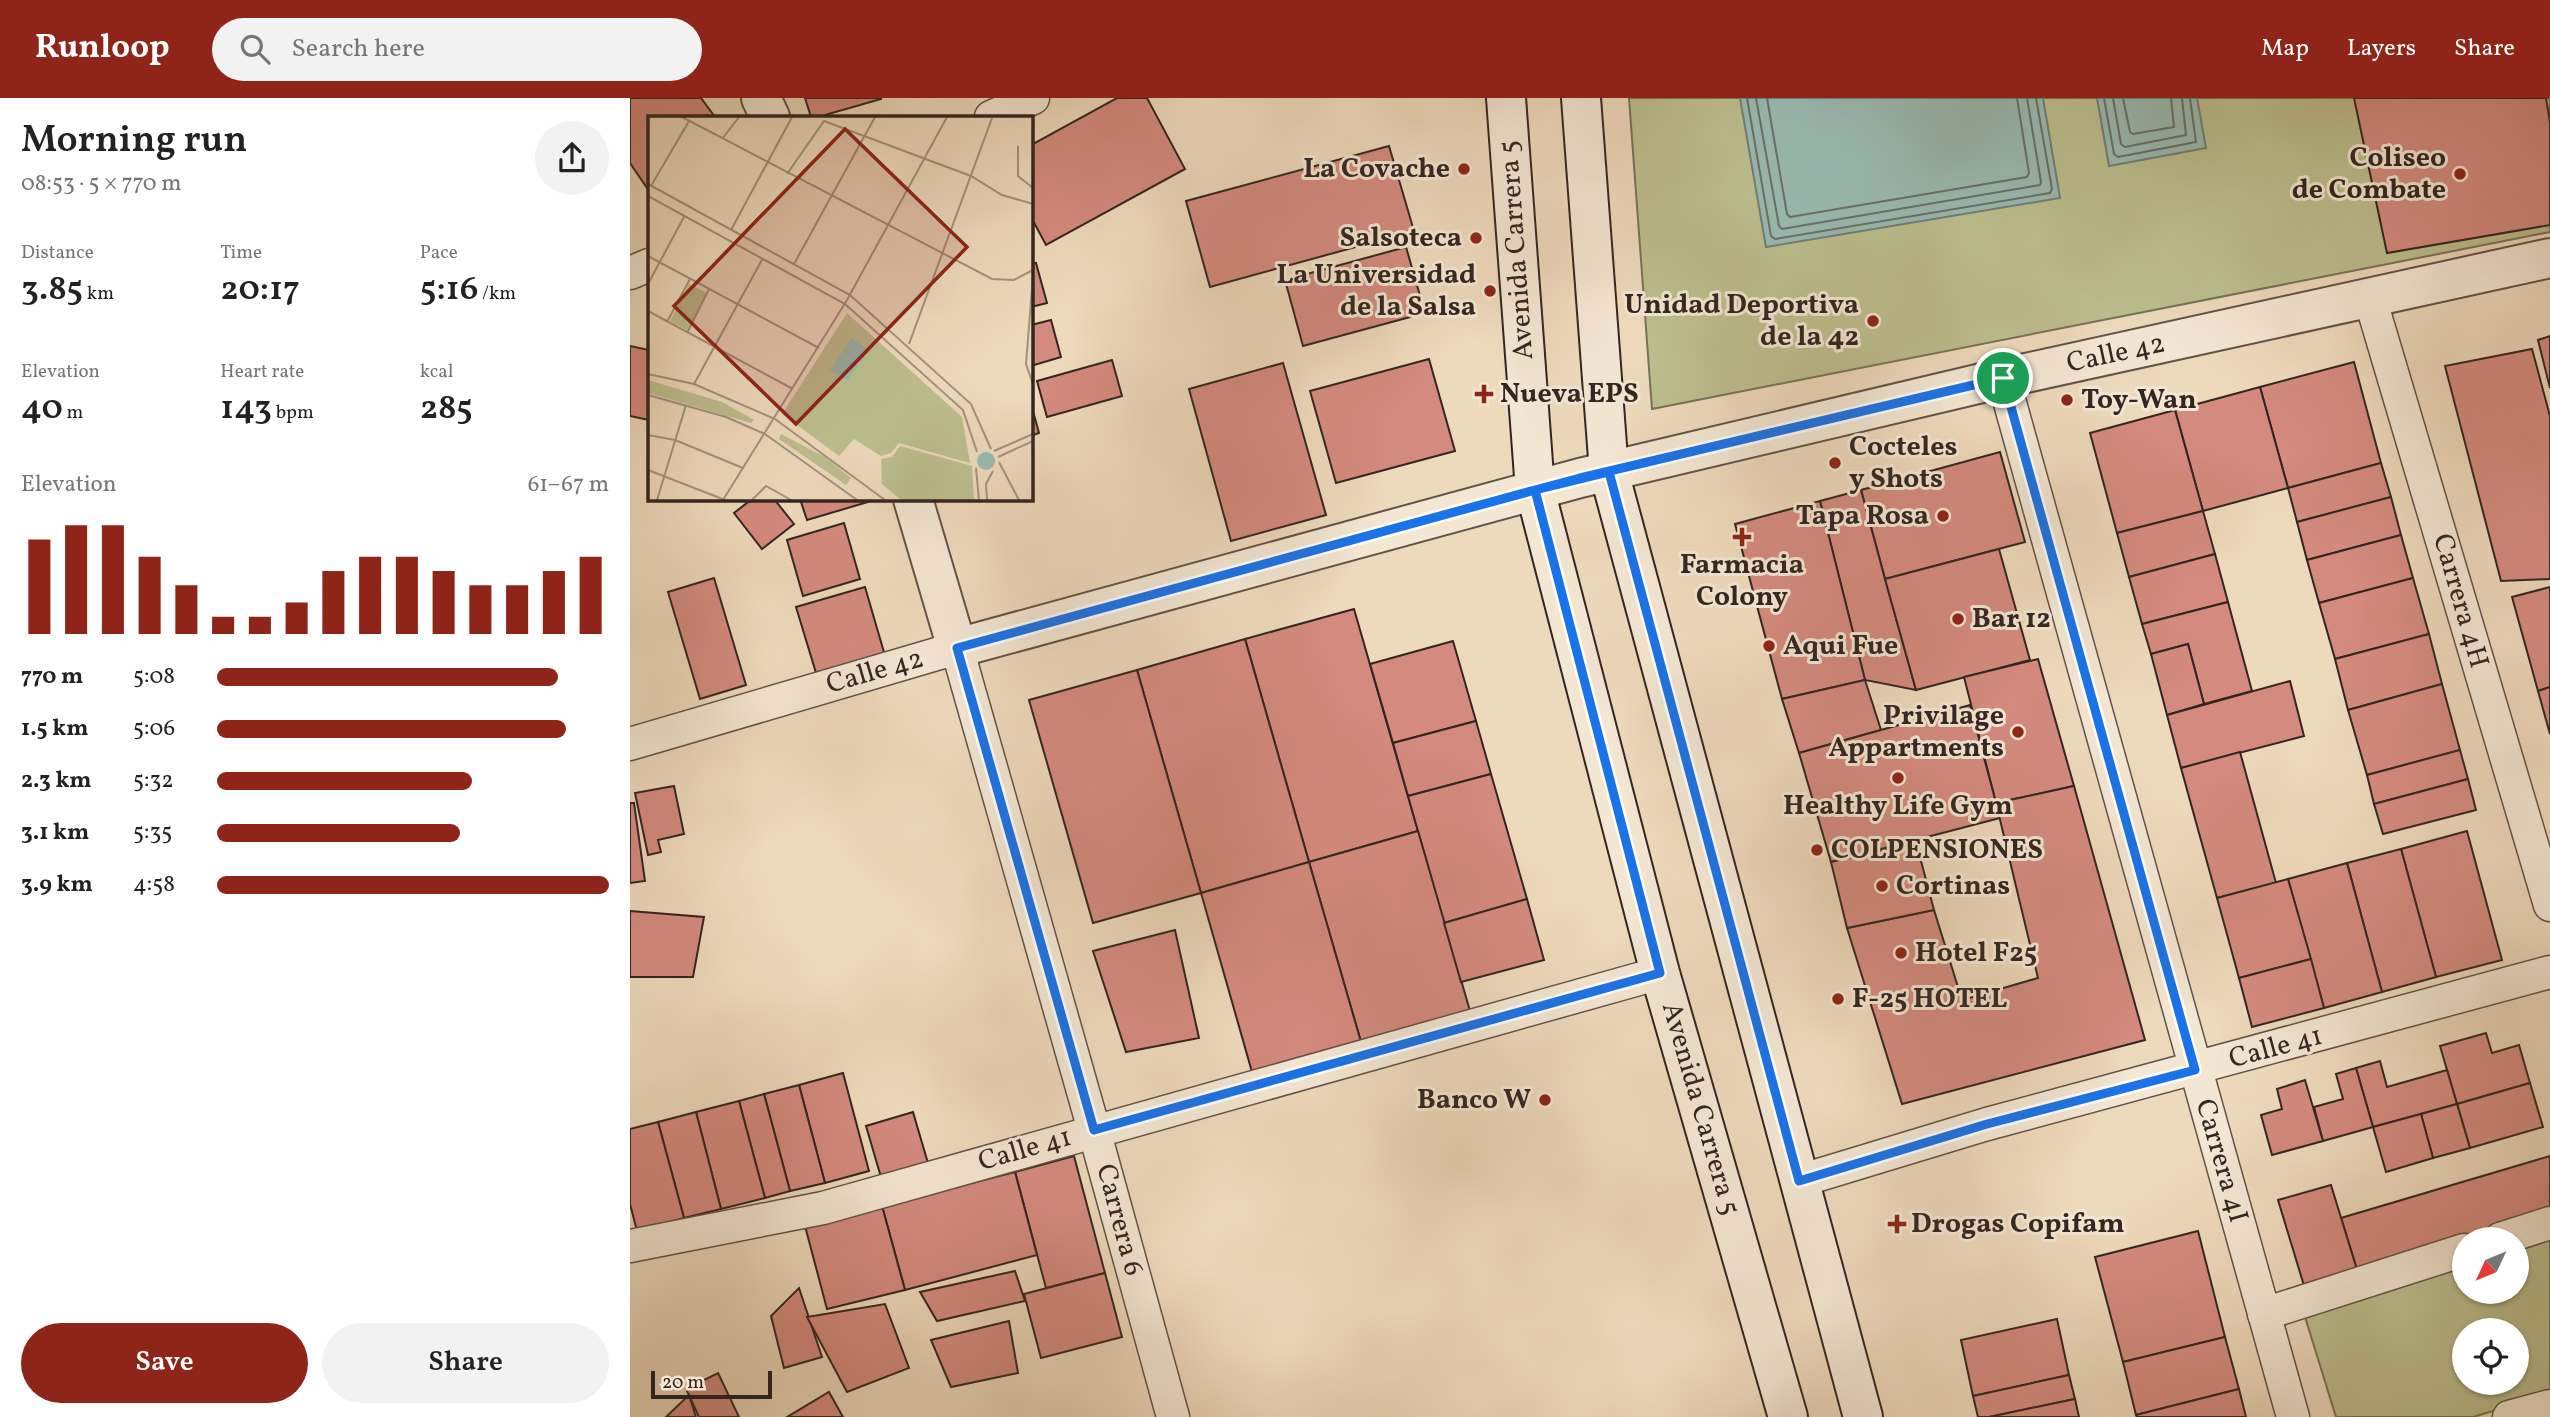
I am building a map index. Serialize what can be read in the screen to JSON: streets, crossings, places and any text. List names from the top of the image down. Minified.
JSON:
{"streets":{"main road":["Avenida Carrera 5","Calle 42","Carrera 6"],"street":["Carrera 4H","Calle 41","Carrera 4I"]},"crossings":[["Avenida Carrera 5","Calle 42"],["Avenida Carrera 5","Calle 41"],["Calle 42","Carrera 4H"],["Calle 42","Carrera 4I"],["Calle 42","Carrera 6"],["Calle 41","Carrera 4I"],["Calle 41","Carrera 6"]],"places":{"other":["La Covache","Coliseo de Combate","Salsoteca","La Universidad de la Salsa","Unidad Deportiva de la 42","Toy-Wan","Cocteles y Shots","Tapa Rosa","Bar 12","Aqui Fue","Privilage Appartments","Healthy Life Gym","COLPENSIONES","Cortinas","Hotel F25","F-25 HOTEL","Banco W"],"health":["Nueva EPS","Farmacia Colony","Drogas Copifam"]},"scale_bar":"20 m","north":"bottom left","page":{"header":"Runloop","search":"Search here","nav":["Map","Layers","Share"],"heading":["Morning run","08:53 · 5 × 770 m"],"stats":[["Distance","3.85 km"],["Time","20:17"],["Pace","5:16 /km"],["Elevation","40 m"],["Heart rate","143 bpm"],["kcal","285"]],"chart":["Elevation","61–67 m"],"list":[{"name":"770 m","note":"5:08"},{"name":"1.5 km","note":"5:06"},{"name":"2.3 km","note":"5:32"},{"name":"3.1 km","note":"5:35"},{"name":"3.9 km","note":"4:58"}],"buttons":["Save","Share"],"scale":"20 m"}}
